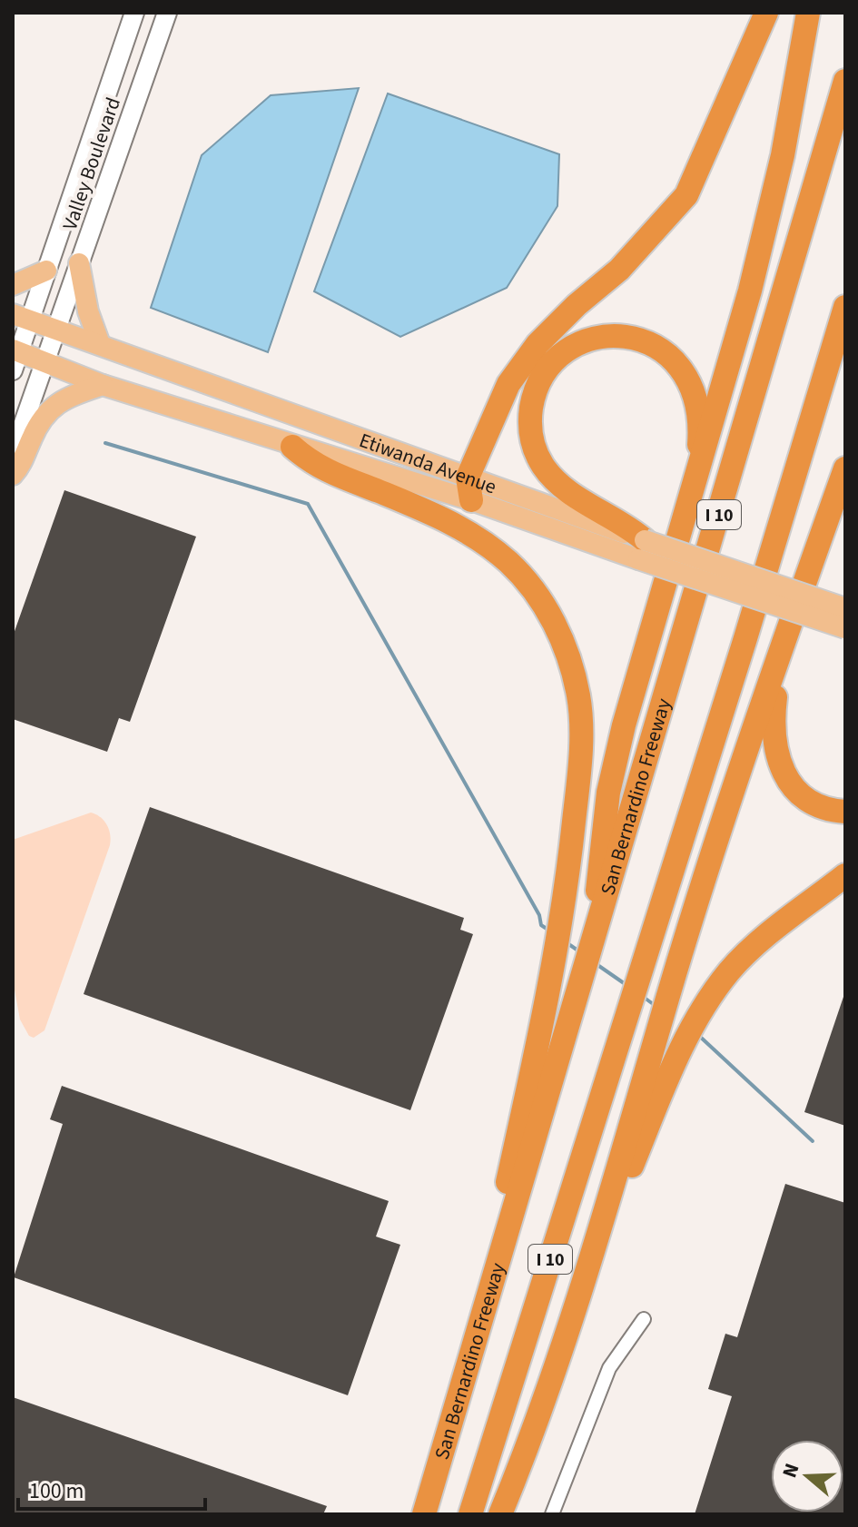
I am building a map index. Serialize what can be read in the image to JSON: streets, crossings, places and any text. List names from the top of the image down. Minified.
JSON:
{"streets":{"highway":["I 10","San Bernardino Freeway"],"main road":["Valley Boulevard","Etiwanda Avenue"]},"crossings":[["Valley Boulevard","Etiwanda Avenue"]],"scale_bar":"100 m","north":"left"}
